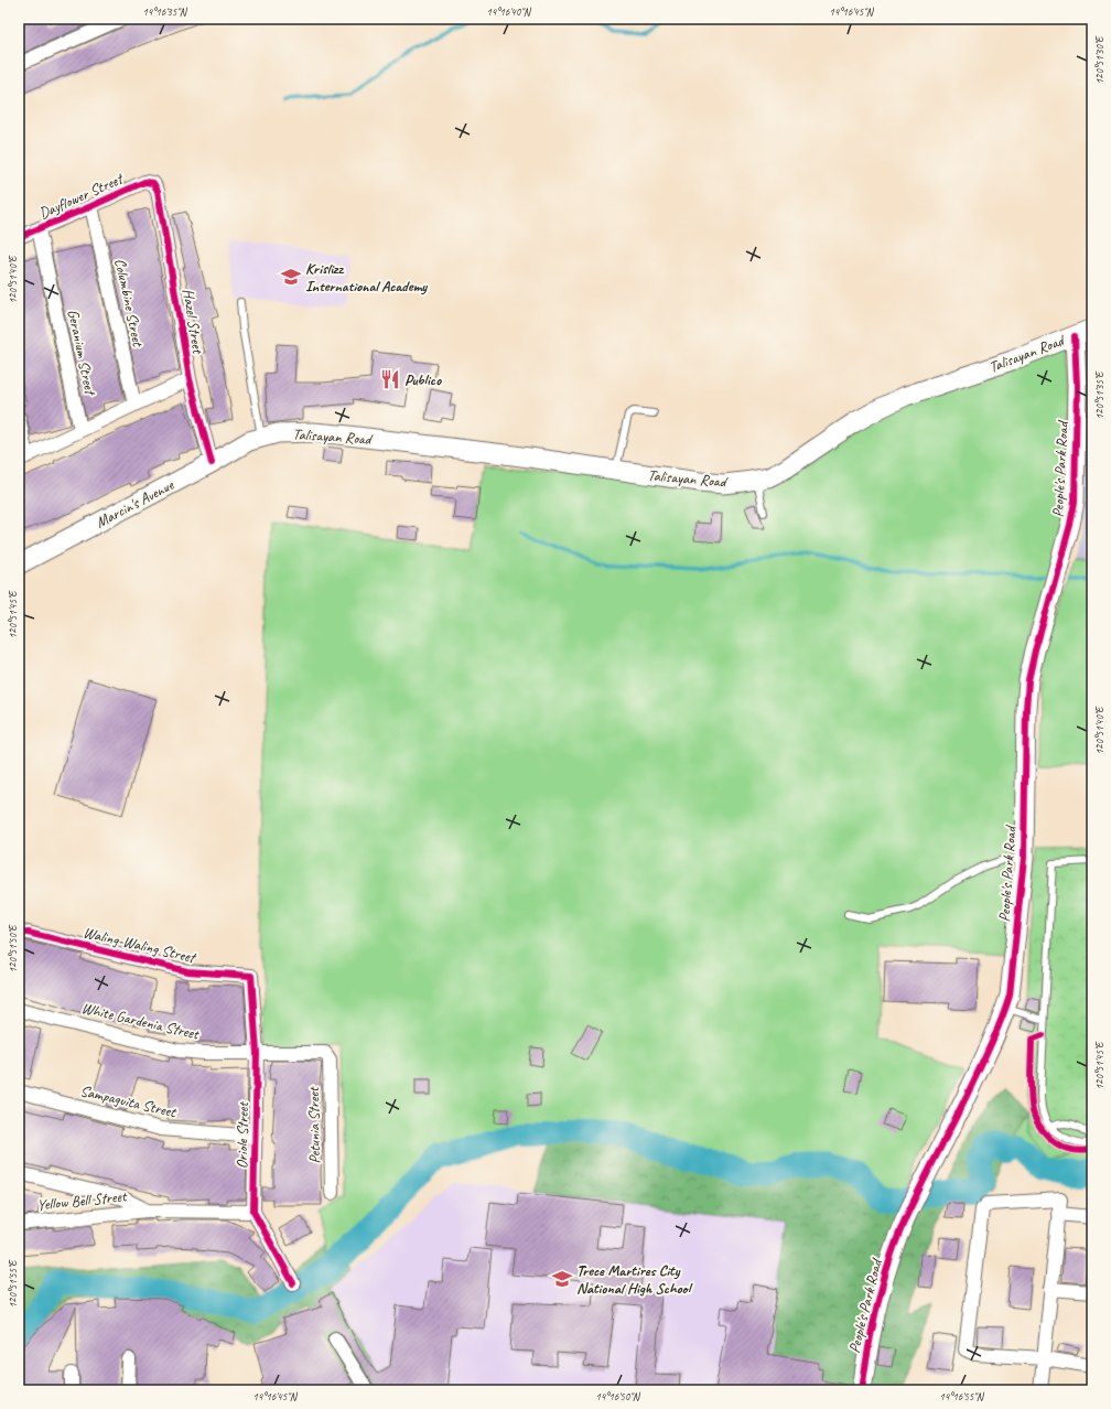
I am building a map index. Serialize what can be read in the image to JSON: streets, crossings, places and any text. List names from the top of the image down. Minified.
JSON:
{"streets":{"main road":["Talisayan Road","People's Park Road","Marcin's Avenue"],"street":["Dayflower Street","Columbine Street","Hazel Street","Geranium Street","Waling-Waling Street","White Gardenia Street","Sampaguita Street","Petunia Street","Oriole Street","Yellow Bell Street"]},"crossings":[["Dayflower Street","Columbine Street"],["Dayflower Street","Hazel Street"],["Dayflower Street","Geranium Street"],["Hazel Street","Marcin's Avenue"],["Talisayan Road","People's Park Road"],["Talisayan Road","Marcin's Avenue"],["Waling-Waling Street","Oriole Street"],["White Gardenia Street","Petunia Street"],["White Gardenia Street","Oriole Street"],["Sampaguita Street","Oriole Street"],["Oriole Street","Yellow Bell Street"]],"places":{"school or university":["Krislizz International Academy","Trece Martires City National High School"],"restaurant":["Publico"]},"coordinates":["14°16'35\"N","14°16'40\"N","14°16'45\"N","120°51'30\"E","120°51'40\"E","120°51'35\"E","120°51'45\"E","120°51'50\"E","120°51'55\"E","14°16'50\"N","14°16'55\"N"]}
